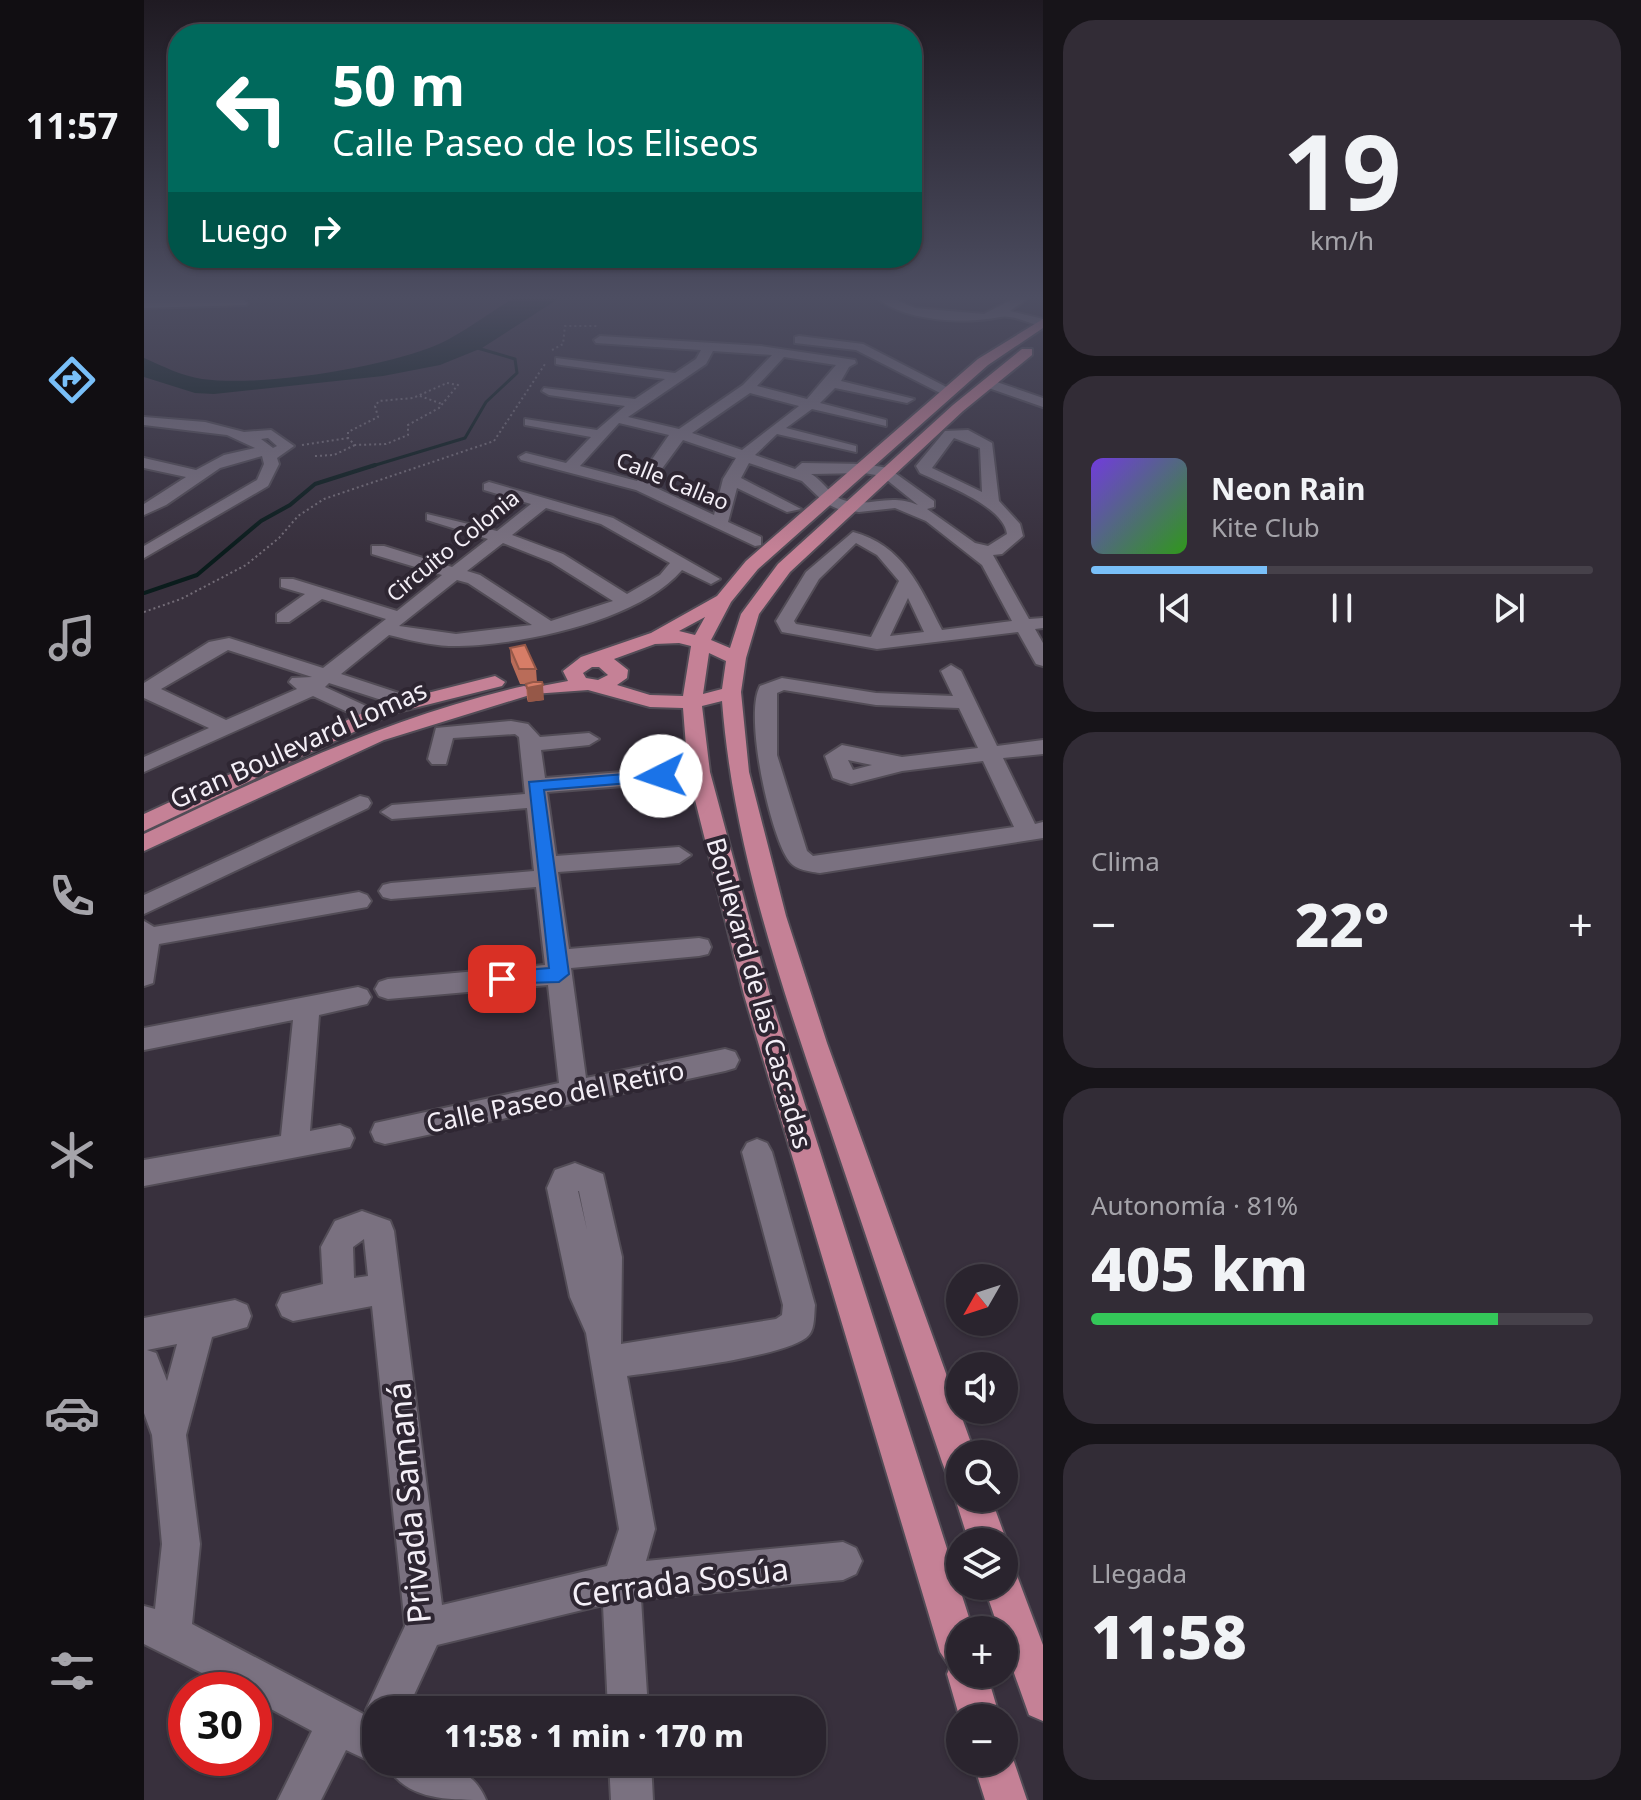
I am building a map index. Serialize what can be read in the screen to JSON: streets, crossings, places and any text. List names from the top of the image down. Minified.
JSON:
{"streets":{"main road":["Gran Boulevard Lomas","Boulevard de las Cascadas"],"street":["Calle Callao","Circuito Colonia","Calle Paseo del Retiro","Privada Samaná","Cerrada Sosúa"]},"crossings":[["Circuito Colonia","Boulevard de las Cascadas"],["Gran Boulevard Lomas","Boulevard de las Cascadas"],["Privada Samaná","Cerrada Sosúa"]],"north":"bottom left","page":{"tabs":"11:57","tile":[["19","km/h"],"Clima",["Autonomía · 81%","405 km"],["Llegada","11:58"]],"turn":["50 m","Calle Paseo de los Eliseos"],"then":"Luego","song":["Neon Rain","Kite Club"],"heat":["−","22°","+"],"map_buttons":["+","−"],"limit":"30","trip":"11:58 · 1 min · 170 m"}}
